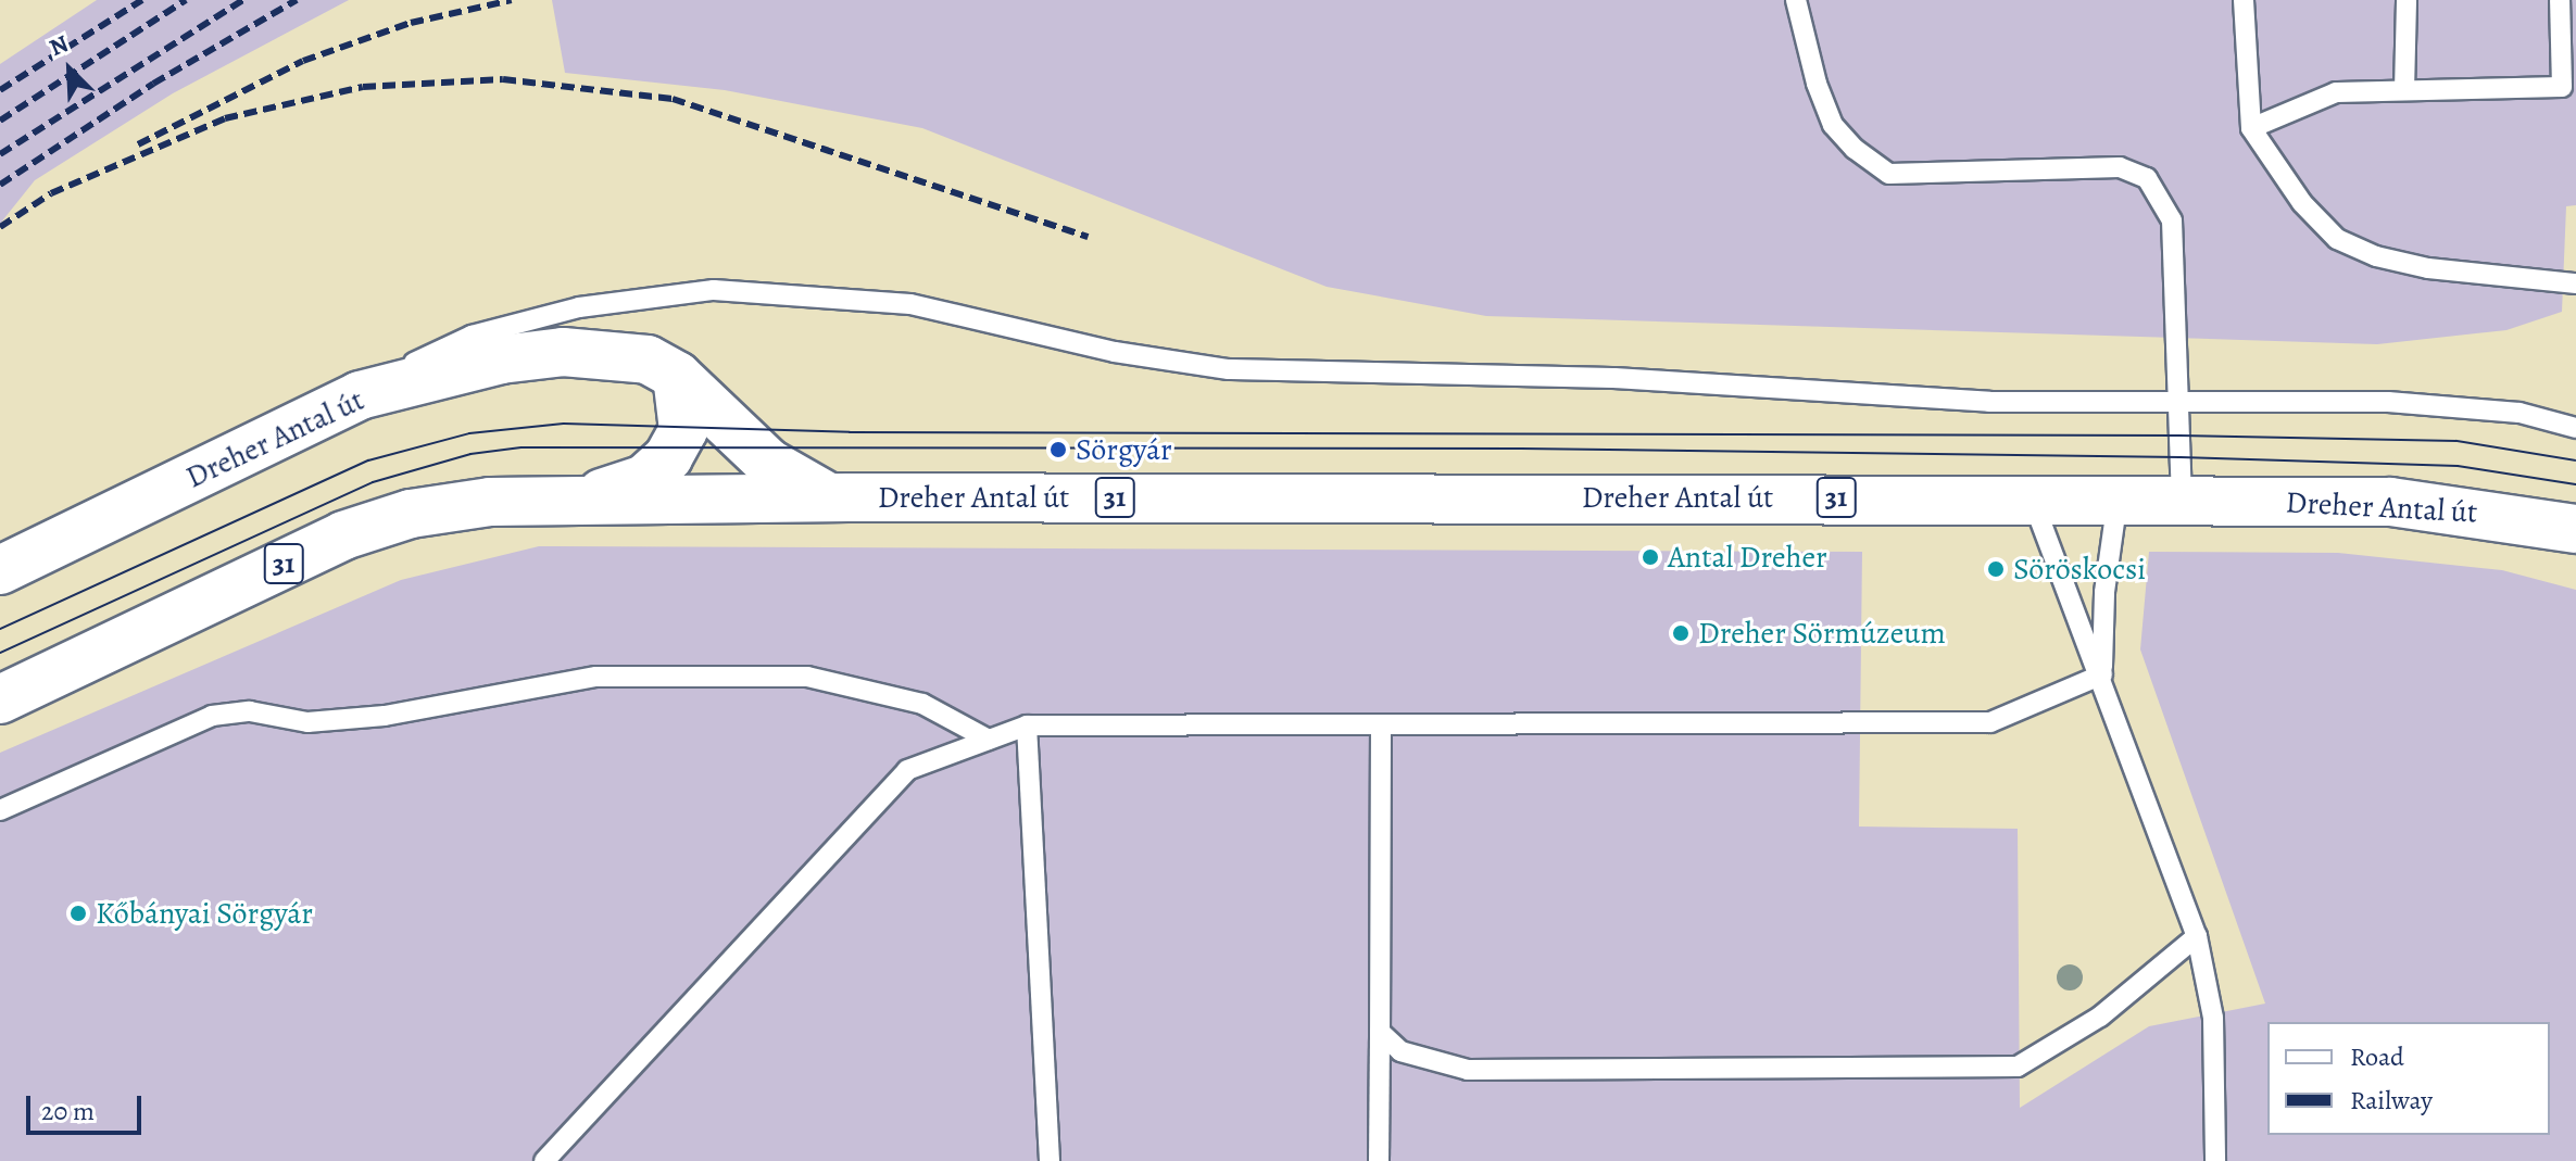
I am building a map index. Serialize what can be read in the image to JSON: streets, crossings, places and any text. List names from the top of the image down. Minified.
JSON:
{"streets":{"main road":["Dreher Antal út","31"]},"places":["Sörgyár","Antal Dreher","Söröskocsi","Dreher Sörmúzeum","Kőbányai Sörgyár"],"legend":["Road","Railway"],"scale_bar":"20 m","north":"top left"}
